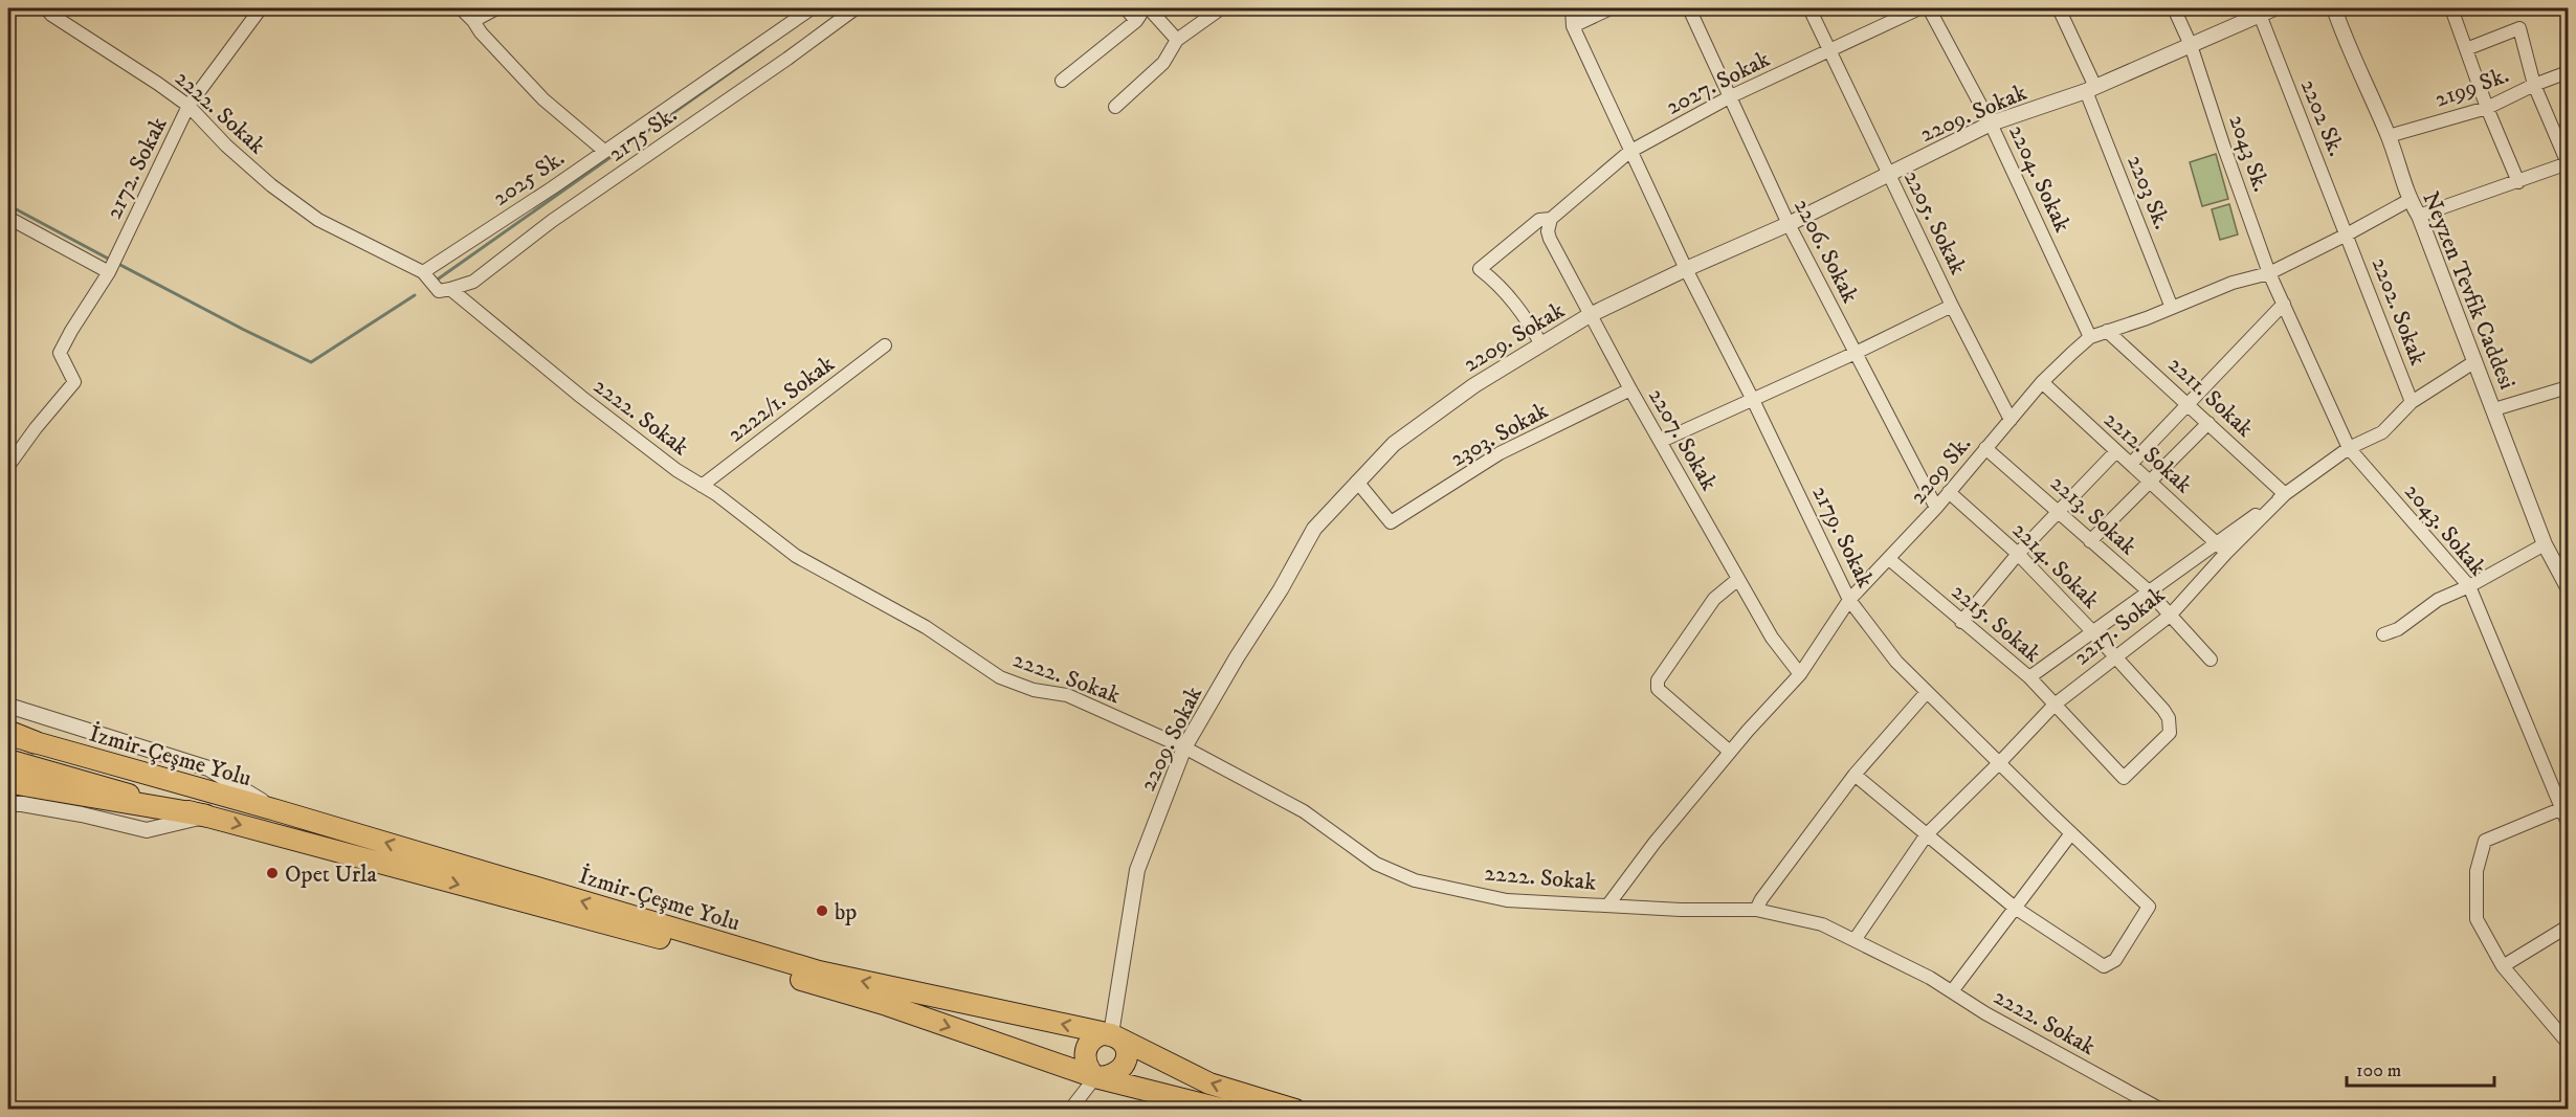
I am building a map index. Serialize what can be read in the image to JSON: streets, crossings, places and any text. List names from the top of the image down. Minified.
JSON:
{"streets":{"highway":["İzmir-Çeşme Yolu"],"street":["2027. Sokak","2199 Sk.","2222. Sokak","2209. Sokak","2202 Sk.","2175 Sk.","2043 Sk.","2172. Sokak","2025 Sk.","2204. Sokak","2203 Sk.","2205. Sokak","2206. Sokak","Neyzen Tevfik Caddesi","2202. Sokak","2211. Sokak","2222/1. Sokak","2303. Sokak","2207. Sokak","2212. Sokak","2209 Sk.","2213. Sokak","2043. Sokak","2179. Sokak","2214. Sokak","2215. Sokak","2217. Sokak"]},"crossings":[["2027. Sokak","2209. Sokak"],["2027. Sokak","2205. Sokak"],["2027. Sokak","2206. Sokak"],["2027. Sokak","2207. Sokak"],["2027. Sokak","2179. Sokak"],["2199 Sk.","Neyzen Tevfik Caddesi"],["2222. Sokak","2209. Sokak"],["2222. Sokak","2175 Sk."],["2222. Sokak","2172. Sokak"],["2222. Sokak","2025 Sk."],["2222. Sokak","2222/1. Sokak"],["2222. Sokak","2209 Sk."],["2222. Sokak","2217. Sokak"],["2209. Sokak","2202 Sk."],["2209. Sokak","2043 Sk."],["2209. Sokak","2204. Sokak"],["2209. Sokak","2203 Sk."],["2209. Sokak","2205. Sokak"],["2209. Sokak","2206. Sokak"],["2209. Sokak","2303. Sokak"],["2209. Sokak","2207. Sokak"],["2209. Sokak","2179. Sokak"],["2209. Sokak","İzmir-Çeşme Yolu"],["2202 Sk.","2202. Sokak"],["2202 Sk.","2209 Sk."],["2043 Sk.","2209 Sk."],["2043 Sk.","2043. Sokak"],["2204. Sokak","2209 Sk."],["2203 Sk.","2209 Sk."],["2205. Sokak","2209 Sk."],["2206. Sokak","2209 Sk."],["Neyzen Tevfik Caddesi","2209 Sk."],["Neyzen Tevfik Caddesi","2217. Sokak"],["2202. Sokak","2209 Sk."],["2202. Sokak","2217. Sokak"],["2211. Sokak","2209 Sk."],["2211. Sokak","2217. Sokak"],["2303. Sokak","2207. Sokak"],["2207. Sokak","2209 Sk."],["2212. Sokak","2209 Sk."],["2212. Sokak","2217. Sokak"],["2209 Sk.","2213. Sokak"],["2209 Sk.","2043. Sokak"],["2209 Sk.","2179. Sokak"],["2209 Sk.","2214. Sokak"],["2209 Sk.","2215. Sokak"],["2213. Sokak","2217. Sokak"],["2043. Sokak","2217. Sokak"],["2179. Sokak","2217. Sokak"],["2214. Sokak","2215. Sokak"],["2214. Sokak","2217. Sokak"],["2215. Sokak","2217. Sokak"]],"places":["Opet Urla","bp"],"scale_bar":"100 m"}
